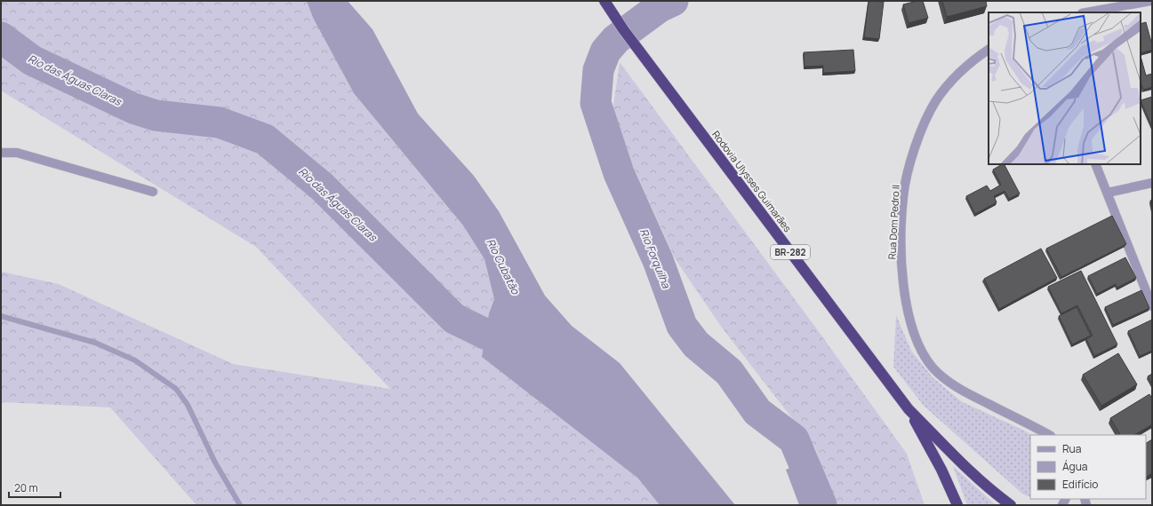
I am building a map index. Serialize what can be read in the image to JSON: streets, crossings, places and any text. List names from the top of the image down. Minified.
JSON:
{"streets":{"highway":["Rodovia Ulysses Guimarães","BR-282"],"street":["Rua Dom Pedro II"]},"water":["Rio das Águas Claras","Rio Forquilha","Rio Cubatão"],"legend":["Rua","Água","Edifício"],"scale_bar":"20 m"}
